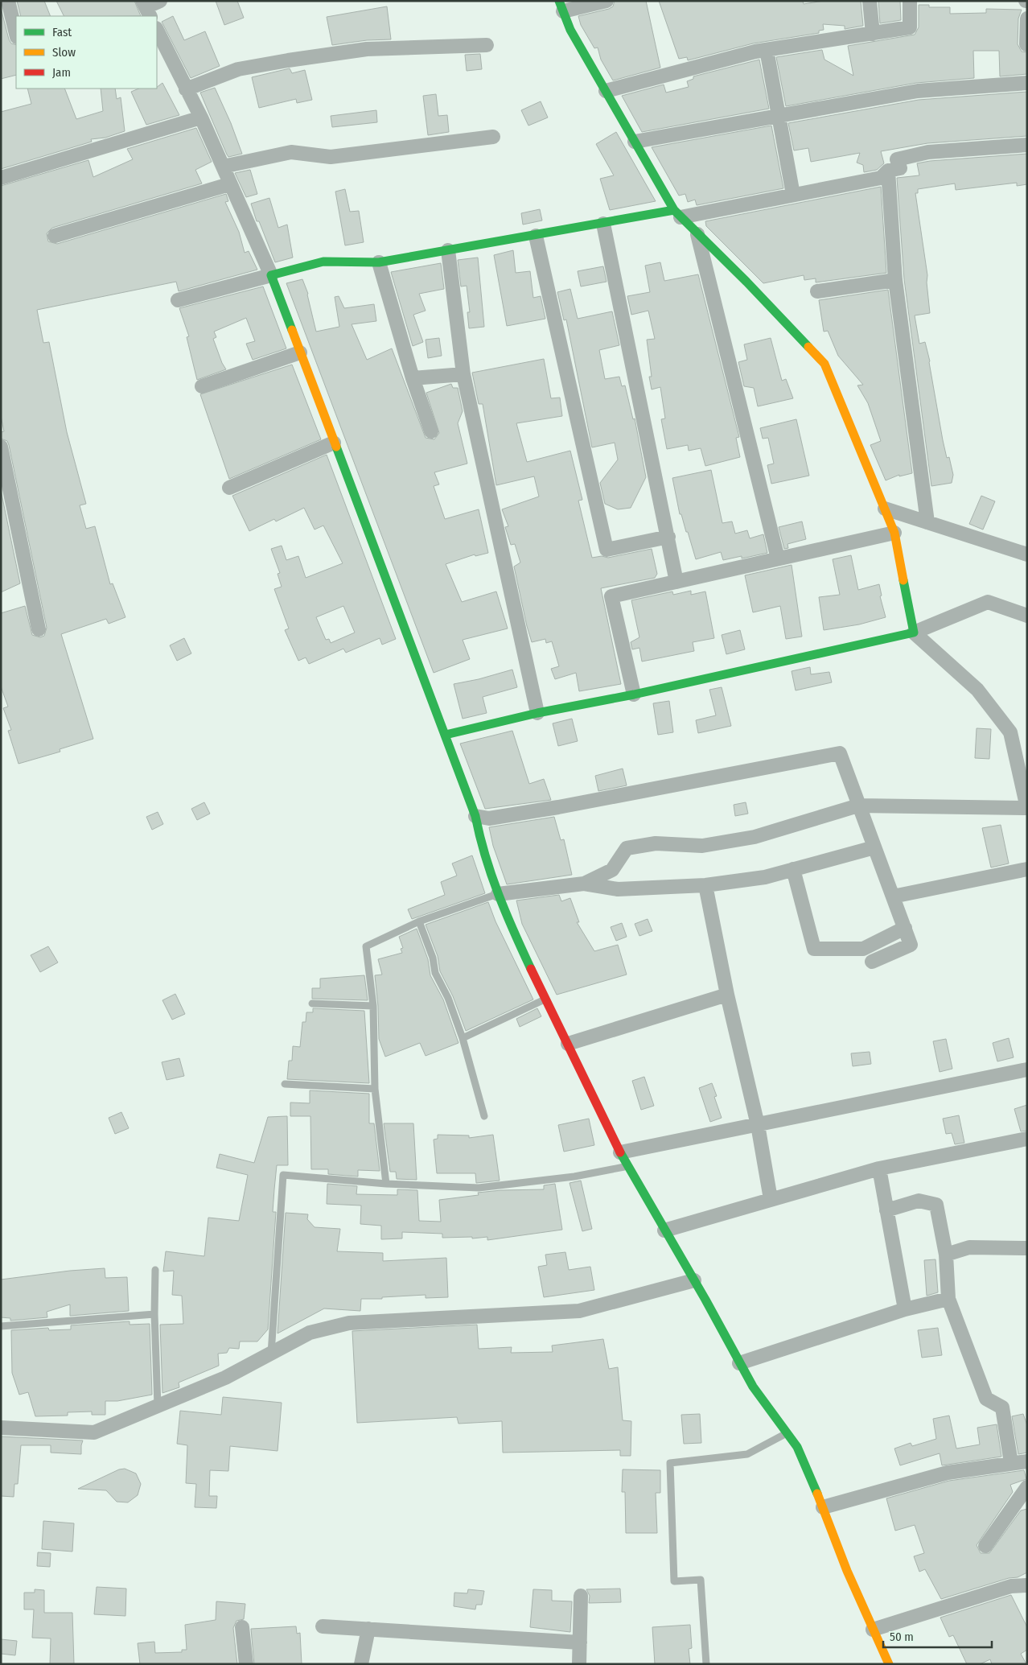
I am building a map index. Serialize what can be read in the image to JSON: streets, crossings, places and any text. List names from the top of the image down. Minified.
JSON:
{"legend":["Fast","Slow","Jam"],"scale_bar":"50 m"}
